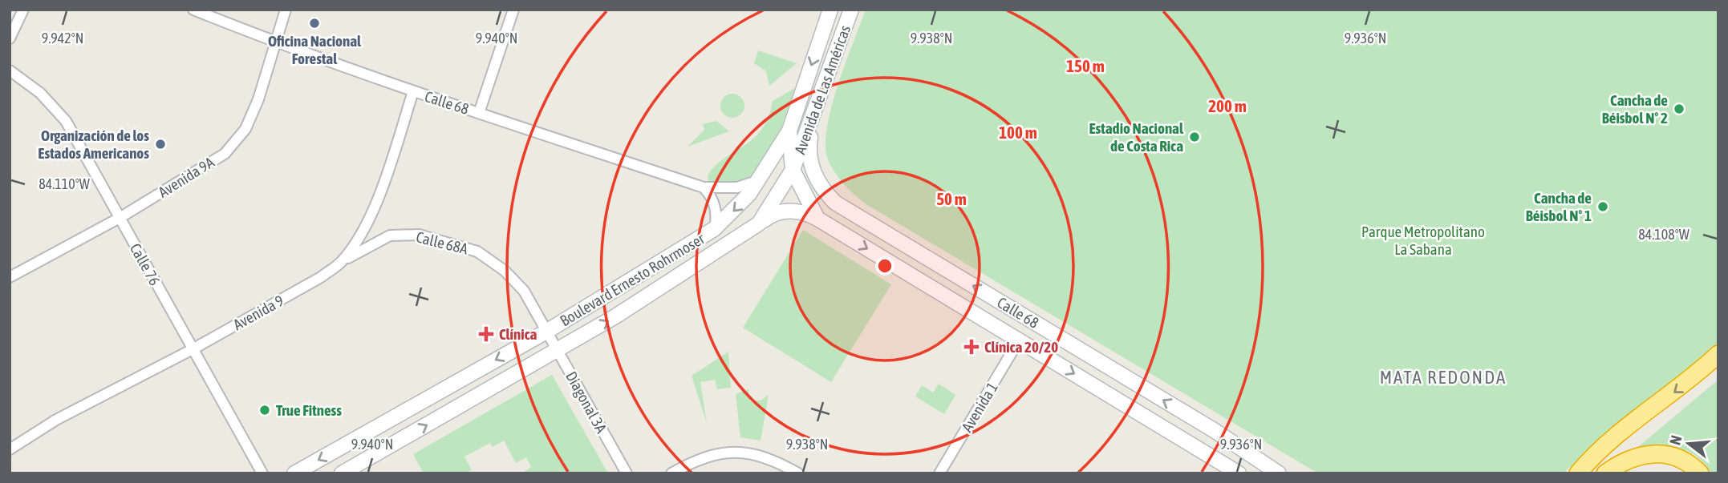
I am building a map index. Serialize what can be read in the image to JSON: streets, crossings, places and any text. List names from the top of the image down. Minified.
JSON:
{"streets":{"main road":["Avenida de Las Américas","Calle 68","Boulevard Ernesto Rohrmoser"],"street":["Avenida 9A","Calle 68A","Calle 76","Avenida 9","Diagonal 3A","Avenida 1"]},"crossings":[["Avenida de Las Américas","Calle 68"],["Avenida de Las Américas","Boulevard Ernesto Rohrmoser"],["Calle 68","Avenida 9A"],["Calle 68","Boulevard Ernesto Rohrmoser"],["Calle 68","Avenida 9"],["Calle 68","Avenida 1"],["Avenida 9A","Calle 76"],["Calle 68A","Boulevard Ernesto Rohrmoser"],["Calle 68A","Avenida 9"],["Calle 68A","Diagonal 3A"],["Calle 76","Avenida 9"],["Boulevard Ernesto Rohrmoser","Diagonal 3A"]],"districts":["MATA REDONDA"],"parks":["Parque Metropolitano La Sabana"],"places":{"other":["Oficina Nacional Forestal","Cancha de Béisbol Nº 2","Estadio Nacional de Costa Rica","Organización de los Estados Americanos","Cancha de Béisbol Nº 1","True Fitness"],"health":["Clínica","Clínica 20/20"]},"north":"left","coordinates":["9.942°N","9.940°N","9.938°N","9.936°N","84.110°W","84.108°W"],"rings":["150 m","200 m","100 m","50 m"]}
